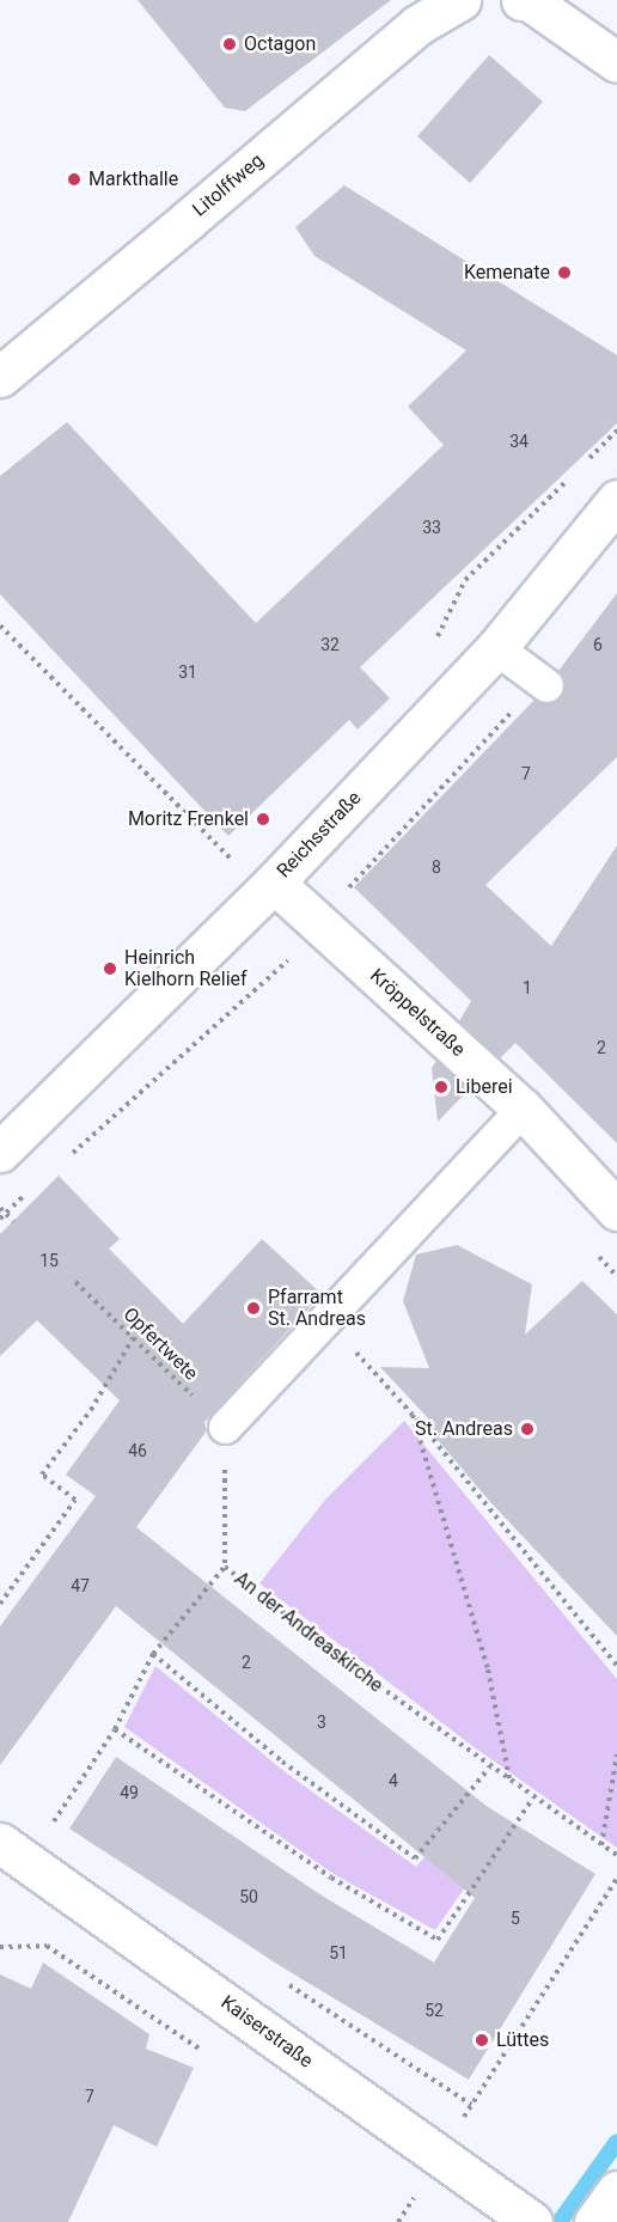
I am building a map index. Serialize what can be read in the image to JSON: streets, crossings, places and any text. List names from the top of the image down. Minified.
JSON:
{"streets":{"street":["Litolffweg","Reichsstraße","Kröppelstraße","Kaiserstraße"],"path":["Opfertwete","An der Andreaskirche"]},"crossings":[["Reichsstraße","Kröppelstraße"],["Opfertwete","An der Andreaskirche"]],"places":["Octagon","Markthalle","Kemenate","Moritz Frenkel","Heinrich Kielhorn Relief","Liberei","Pfarramt St. Andreas","St. Andreas","Lüttes"],"house_numbers":["34","33","32","6","31","7","8","1","2","15","46","47","2","3","4","49","50","5","51","52","7"]}
